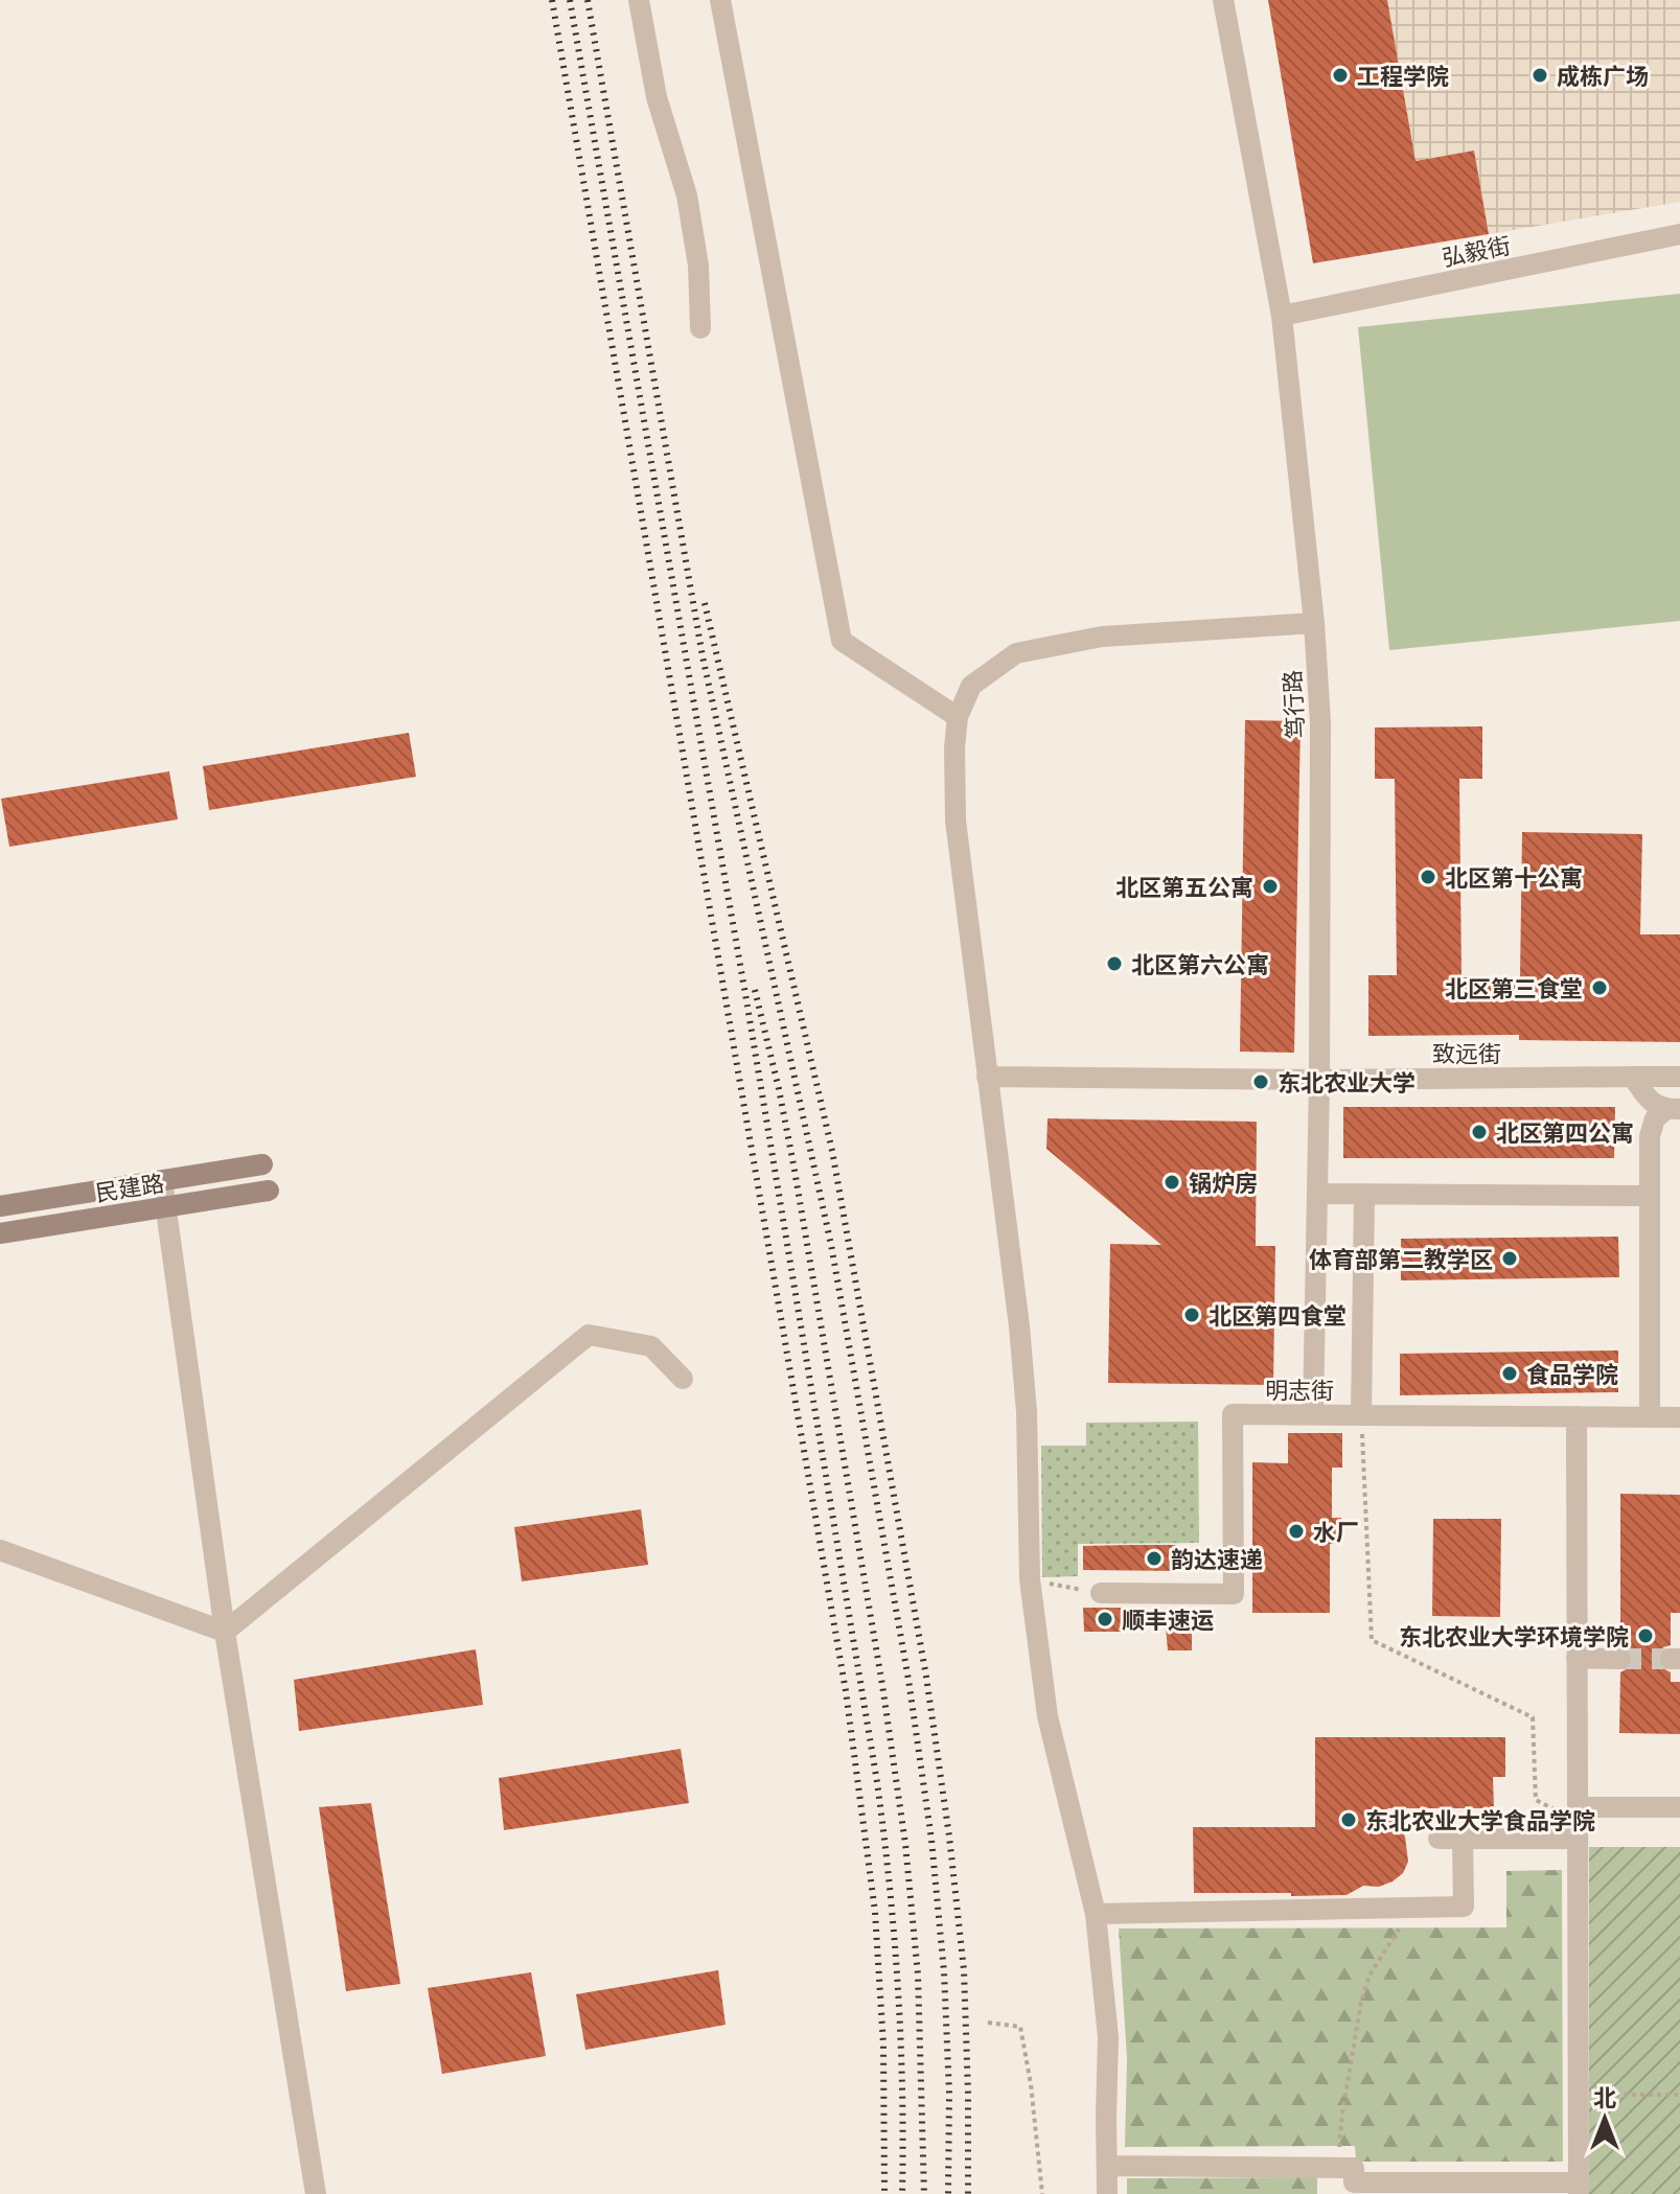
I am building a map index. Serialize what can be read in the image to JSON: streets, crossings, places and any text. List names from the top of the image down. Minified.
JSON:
{"streets":{"street":["弘毅街","笃行路","致远街","民建路","明志街"]},"crossings":[["弘毅街","笃行路"],["笃行路","致远街"],["笃行路","明志街"]],"places":["工程学院","成栋广场","北区第十公寓","北区第五公寓","北区第六公寓","北区第三食堂","东北农业大学","北区第四公寓","锅炉房","体育部第二教学区","北区第四食堂","食品学院","水厂","韵达速递","顺丰速运","东北农业大学环境学院","东北农业大学食品学院"],"north":"top"}
